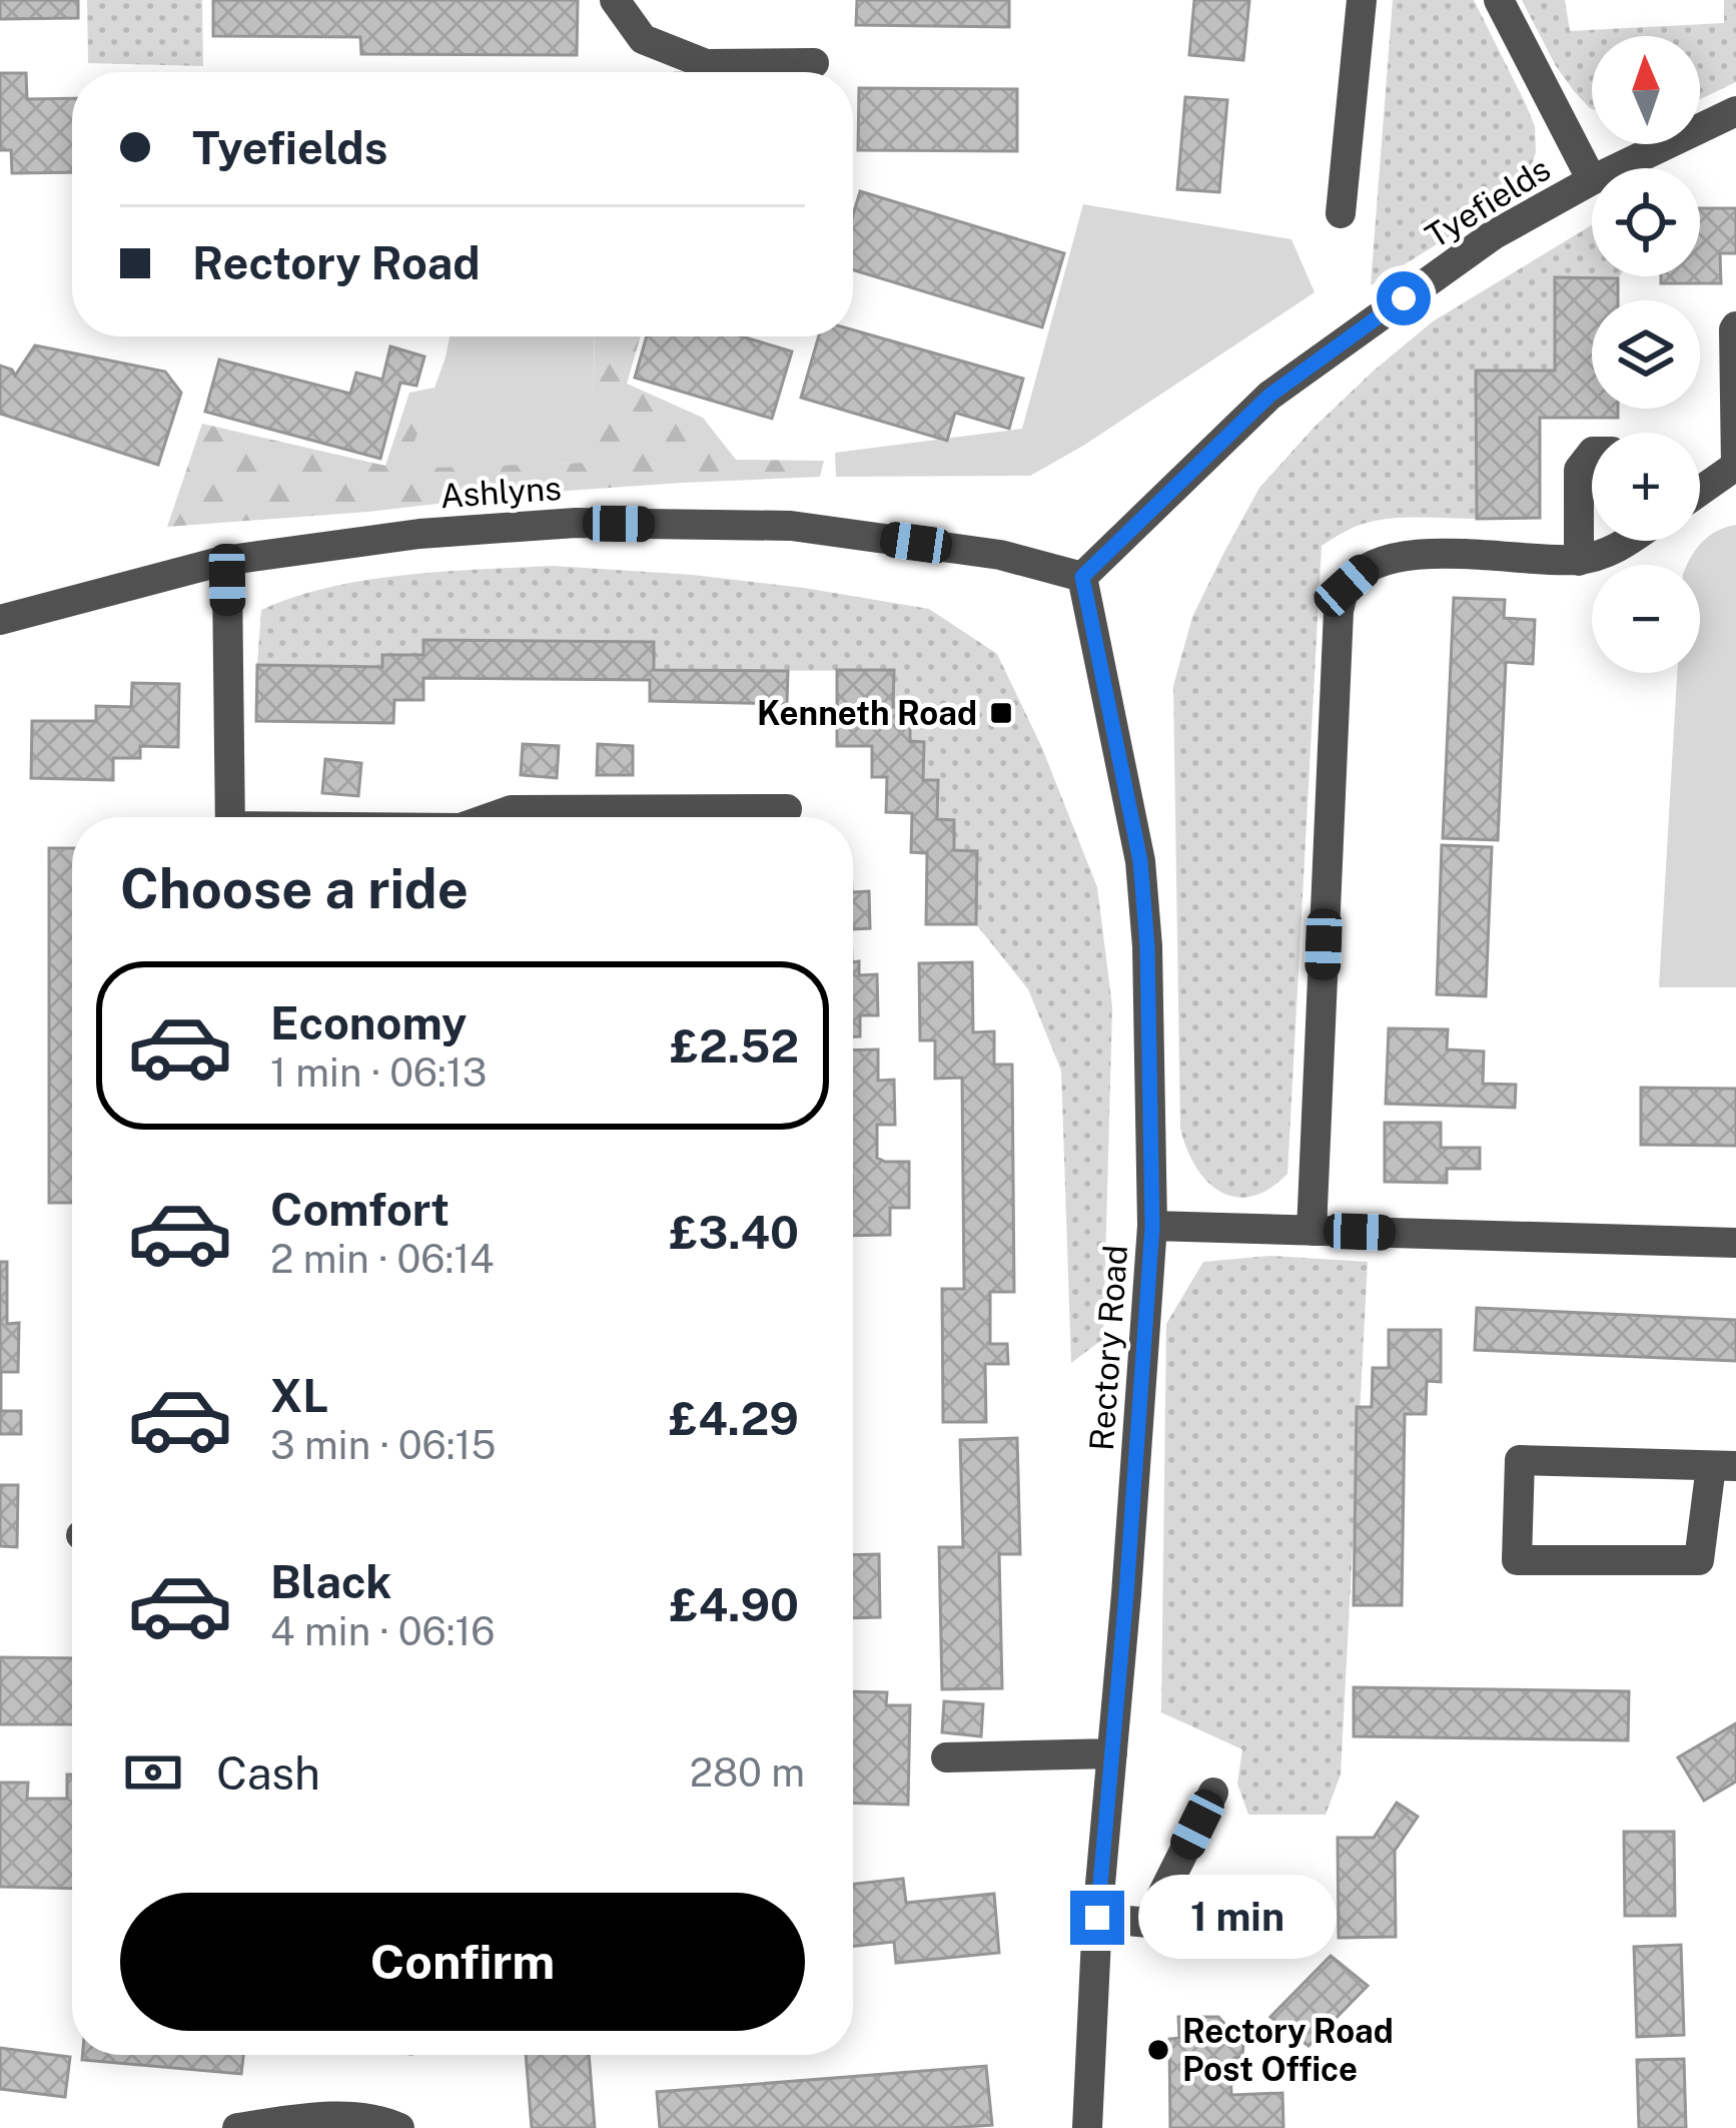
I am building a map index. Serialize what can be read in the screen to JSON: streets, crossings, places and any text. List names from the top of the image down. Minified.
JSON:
{"streets":{"street":["Tyefields","Ashlyns","Rectory Road"]},"crossings":[["Tyefields","Ashlyns"],["Tyefields","Rectory Road"],["Ashlyns","Rectory Road"]],"places":{"transit":["Kenneth Road"],"other":["Rectory Road Post Office"]},"north":"top","page":{"map_buttons":["+","−"],"banner":["Tyefields","Rectory Road"],"heading":"Choose a ride","list":[{"name":"Economy","note":"1 min · 06:13","value":"£2.52"},{"name":"Comfort","note":"2 min · 06:14","value":"£3.40"},{"name":"XL","note":"3 min · 06:15","value":"£4.29"},{"name":"Black","note":"4 min · 06:16","value":"£4.90"}],"pay":["Cash","280 m"],"buttons":"Confirm","bubble":"1 min"}}
